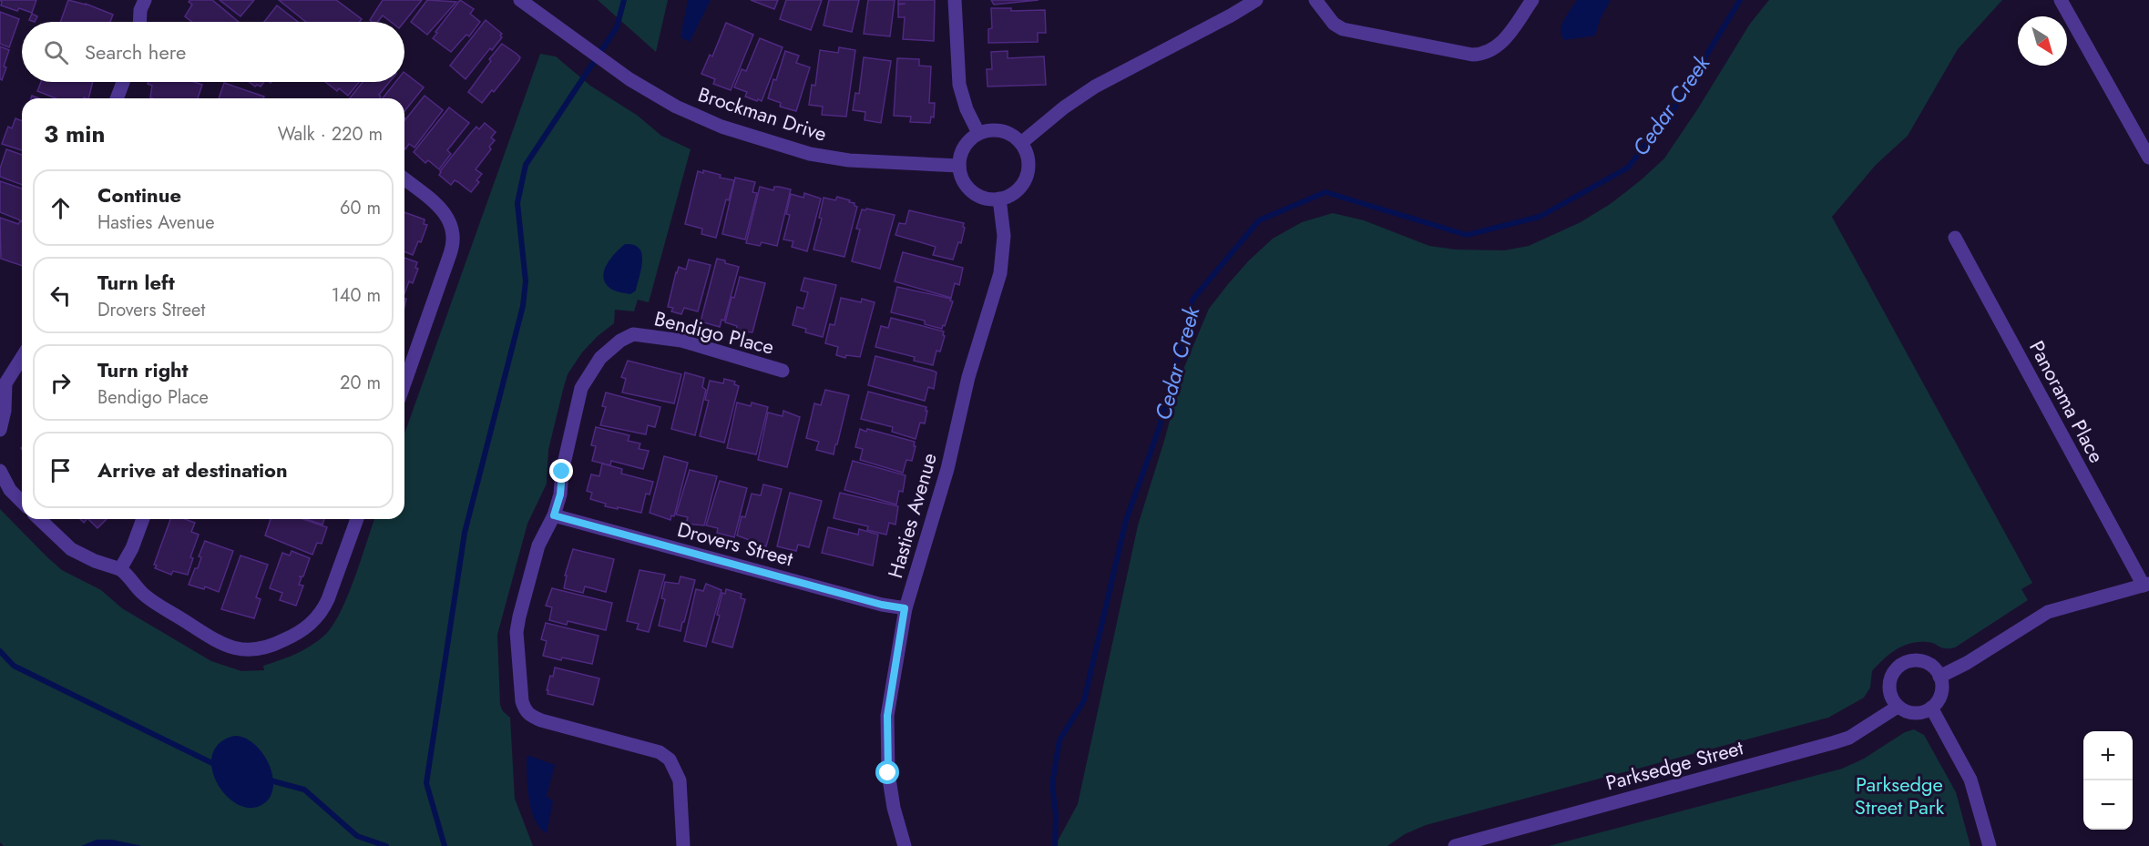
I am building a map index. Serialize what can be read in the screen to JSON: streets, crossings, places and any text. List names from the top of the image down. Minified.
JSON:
{"streets":{"street":["Brockman Drive","Bendigo Place","Panorama Place","Hasties Avenue","Drovers Street","Parksedge Street"]},"crossings":[["Brockman Drive","Hasties Avenue"],["Bendigo Place","Drovers Street"],["Hasties Avenue","Drovers Street"]],"water":["Cedar Creek"],"parks":["Parksedge Street Park"],"north":"bottom right","page":{"search":"Search here","heading":["3 min","Walk · 220 m"],"list":[["Continue","Hasties Avenue","60 m"],["Turn left","Drovers Street","140 m"],["Turn right","Bendigo Place","20 m"],"Arrive at destination"],"map_buttons":["+","−"]}}
